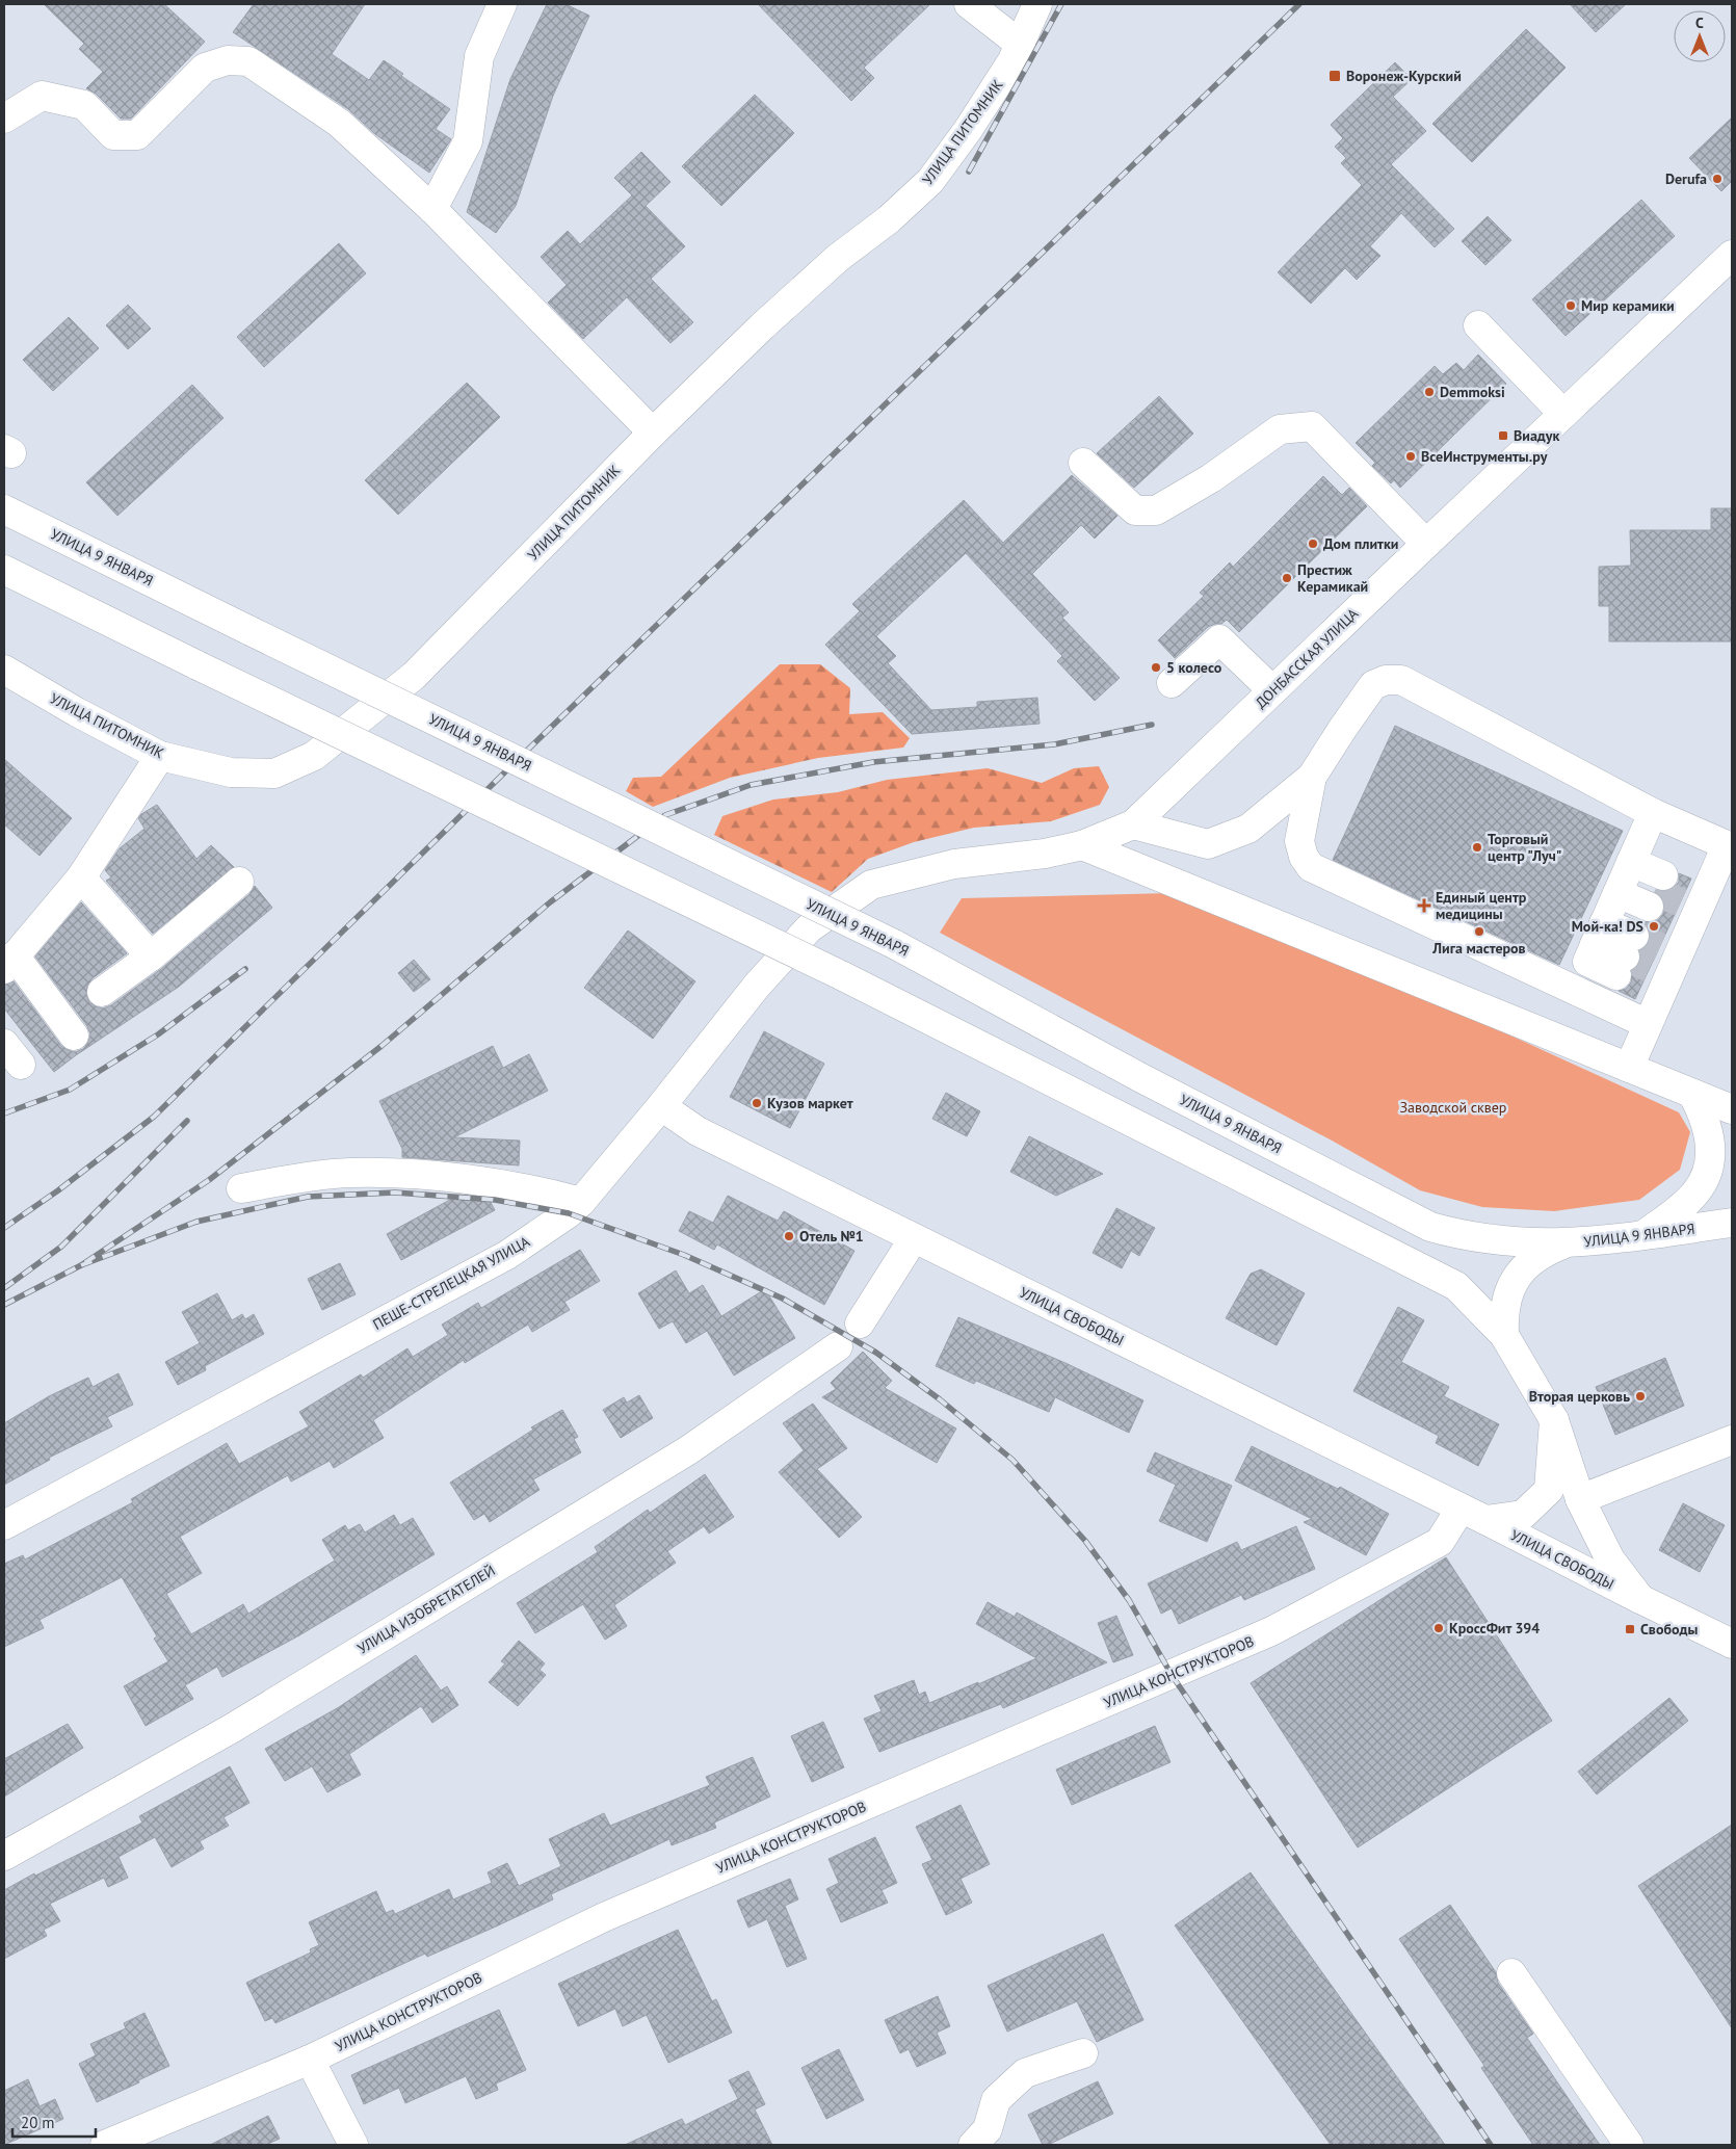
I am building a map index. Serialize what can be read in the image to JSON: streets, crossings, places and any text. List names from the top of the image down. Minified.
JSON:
{"streets":{"street":["УЛИЦА ПИТОМНИК","УЛИЦА 9 ЯНВАРЯ","ДОНБАССКАЯ УЛИЦА","ПЕШЕ-СТРЕЛЕЦКАЯ УЛИЦА","УЛИЦА СВОБОДЫ","УЛИЦА ИЗОБРЕТАТЕЛЕЙ","УЛИЦА КОНСТРУКТОРОВ"]},"crossings":[["ДОНБАССКАЯ УЛИЦА","ПЕШЕ-СТРЕЛЕЦКАЯ УЛИЦА"],["ПЕШЕ-СТРЕЛЕЦКАЯ УЛИЦА","УЛИЦА СВОБОДЫ"],["УЛИЦА СВОБОДЫ","УЛИЦА КОНСТРУКТОРОВ"]],"parks":["Заводской сквер"],"places":{"transit":["Воронеж-Курский","Виадук","Свободы"],"other":["Derufa","Мир керамики","Demmoksi","ВсеИнструменты.ру","Дом плитки","Престиж Керамикай","5 колесо","Торговый центр \"Луч\"","Мой-ка! DS","Лига мастеров","Кузов маркет","Отель №1","Вторая церковь","КроссФит 394"],"health":["Единый центр медицины"]},"scale_bar":"20 m","north":"top"}
